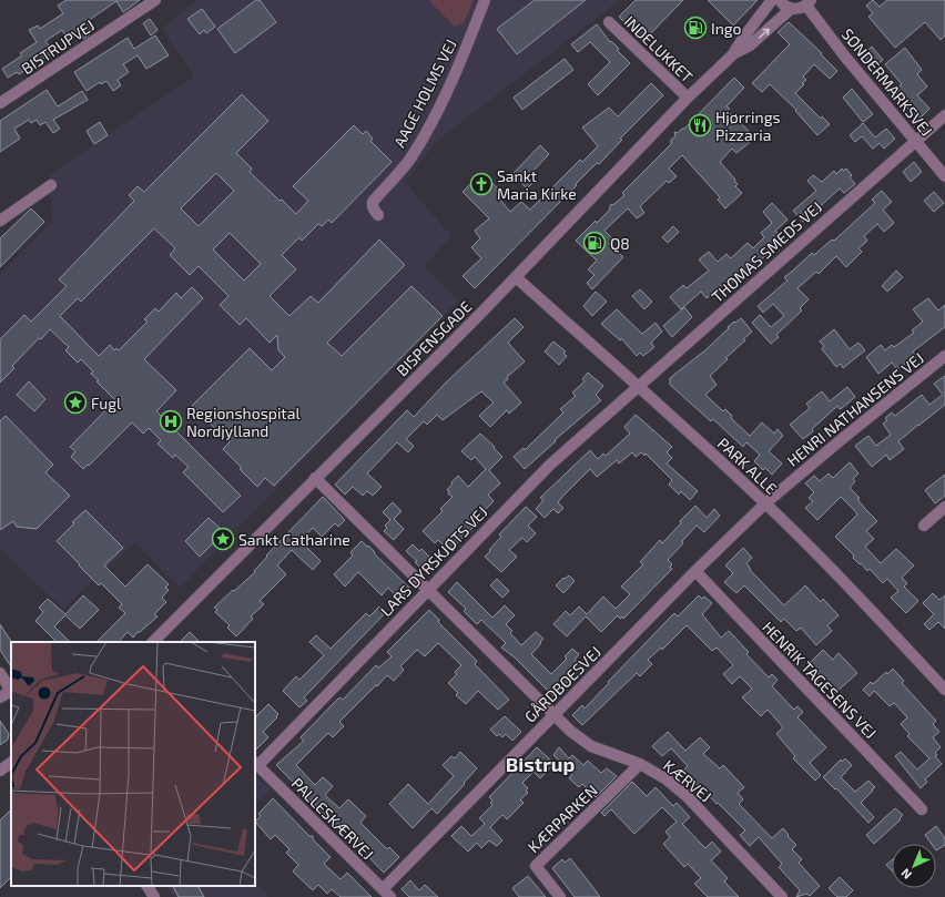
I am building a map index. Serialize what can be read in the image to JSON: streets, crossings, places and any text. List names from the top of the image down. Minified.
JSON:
{"streets":{"street":["BISTRUPVEJ","INDELUKKET","SØNDERMARKSVEJ","AAGE HOLMS VEJ","THOMAS SMEDS VEJ","BISPENSGADE","HENRI NATHANSENS VEJ","PARK ALLE","LARS DYRSKJØTS VEJ","HENRIK TAGESENS VEJ","GÅRDBOESVEJ","KÆRVEJ","PALLESKÆRVEJ","KÆRPARKEN"]},"crossings":[["INDELUKKET","BISPENSGADE"],["SØNDERMARKSVEJ","THOMAS SMEDS VEJ"],["THOMAS SMEDS VEJ","PARK ALLE"],["THOMAS SMEDS VEJ","LARS DYRSKJØTS VEJ"],["BISPENSGADE","PARK ALLE"],["BISPENSGADE","KÆRVEJ"],["HENRI NATHANSENS VEJ","PARK ALLE"],["HENRI NATHANSENS VEJ","GÅRDBOESVEJ"],["PARK ALLE","LARS DYRSKJØTS VEJ"],["PARK ALLE","GÅRDBOESVEJ"],["LARS DYRSKJØTS VEJ","KÆRVEJ"],["LARS DYRSKJØTS VEJ","PALLESKÆRVEJ"],["HENRIK TAGESENS VEJ","GÅRDBOESVEJ"],["GÅRDBOESVEJ","KÆRVEJ"],["GÅRDBOESVEJ","PALLESKÆRVEJ"],["KÆRVEJ","KÆRPARKEN"]],"districts":["Bistrup"],"places":{"fuel station":["Ingo","Q8"],"restaurant":["Hjørrings Pizzaria"],"church":["Sankt Maria Kirke"],"place":["Fugl","Sankt Catharine"],"hospital":["Regionshospital Nordjylland"]},"north":"bottom left"}
